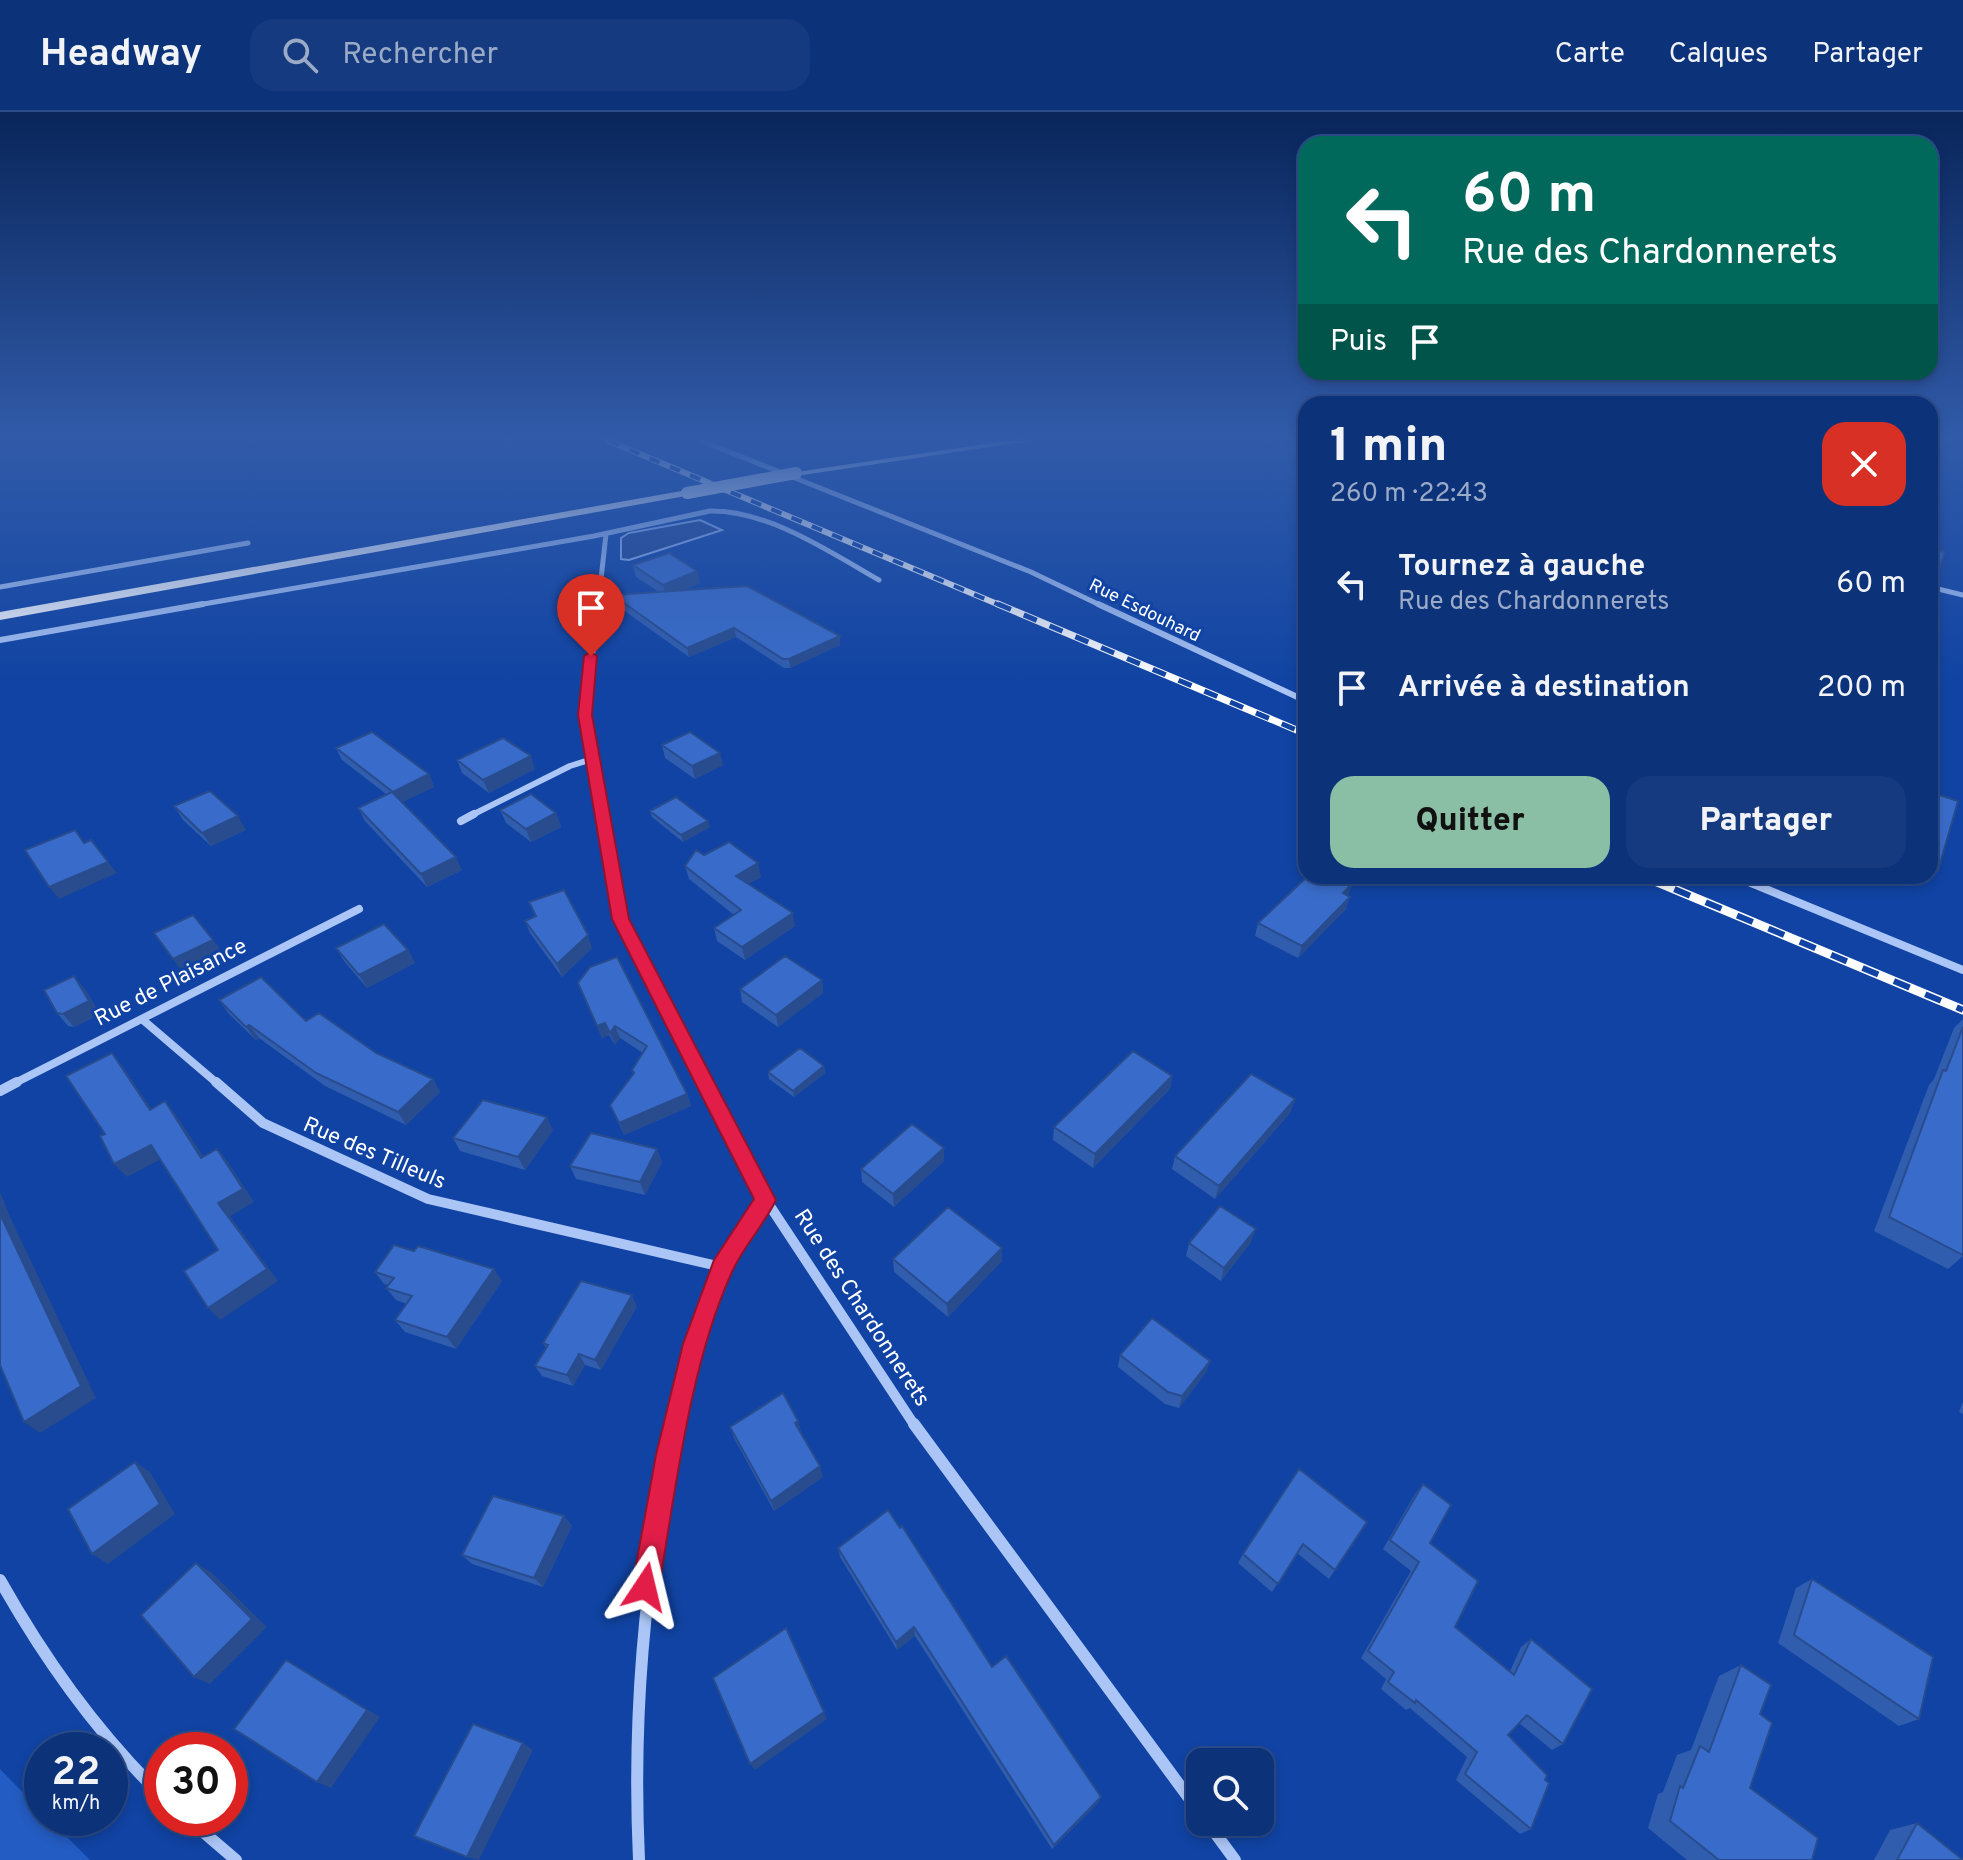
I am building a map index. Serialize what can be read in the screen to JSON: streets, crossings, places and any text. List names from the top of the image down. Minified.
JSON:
{"streets":{"street":["Rue Esdouhard","Rue de Plaisance","Rue des Tilleuls","Rue des Chardonnerets"]},"crossings":[["Rue de Plaisance","Rue des Tilleuls"]],"page":{"header":"Headway","search":"Rechercher","nav":["Carte","Calques","Partager"],"turn":["60 m","Rue des Chardonnerets"],"then":"Puis","heading":["1 min","260 m · 22:43"],"list":[{"name":"Tournez à gauche","note":"Rue des Chardonnerets","value":"60 m"},{"name":"Arrivée à destination","value":"200 m"}],"buttons":["Quitter","Partager"],"speed":"22 km/h","limit":"30"}}
